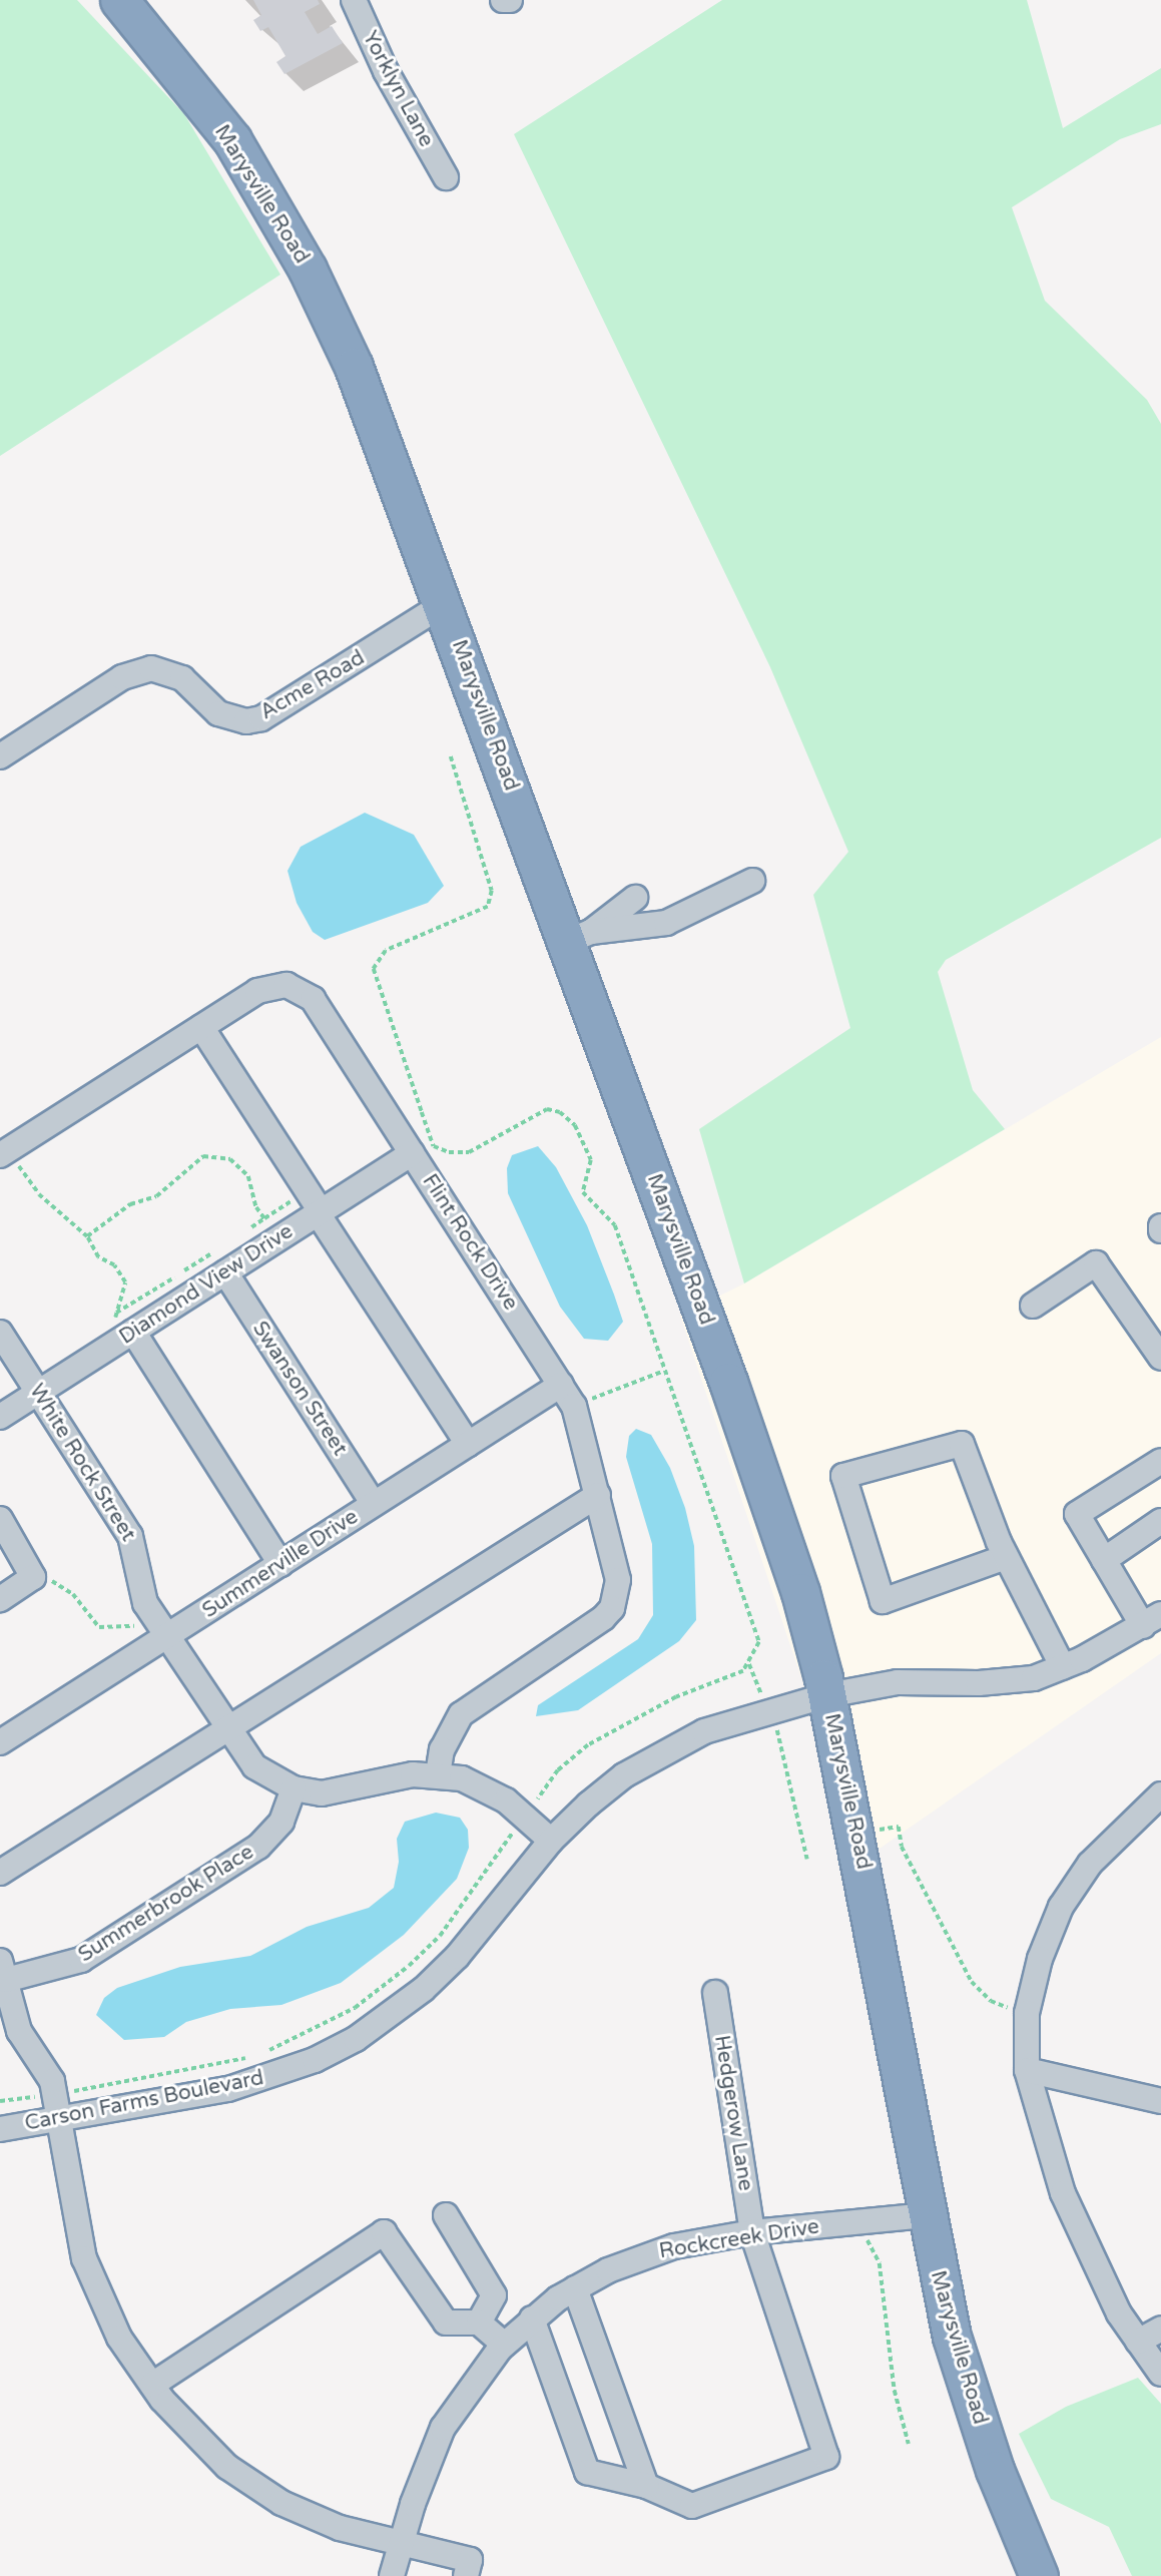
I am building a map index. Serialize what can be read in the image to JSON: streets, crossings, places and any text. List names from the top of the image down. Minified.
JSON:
{"streets":{"highway":["Marysville Road"],"street":["Yorklyn Lane","Acme Road","Flint Rock Drive","Diamond View Drive","Swanson Street","White Rock Street","Summerville Drive","Summerbrook Place","Carson Farms Boulevard","Hedgerow Lane","Rockcreek Drive"]},"crossings":[["Marysville Road","Acme Road"],["Marysville Road","Carson Farms Boulevard"],["Marysville Road","Rockcreek Drive"],["Flint Rock Drive","Diamond View Drive"],["Flint Rock Drive","Summerville Drive"],["Diamond View Drive","Swanson Street"],["Diamond View Drive","White Rock Street"],["Swanson Street","Summerville Drive"],["White Rock Street","Summerville Drive"],["White Rock Street","Summerbrook Place"],["Hedgerow Lane","Rockcreek Drive"]]}
